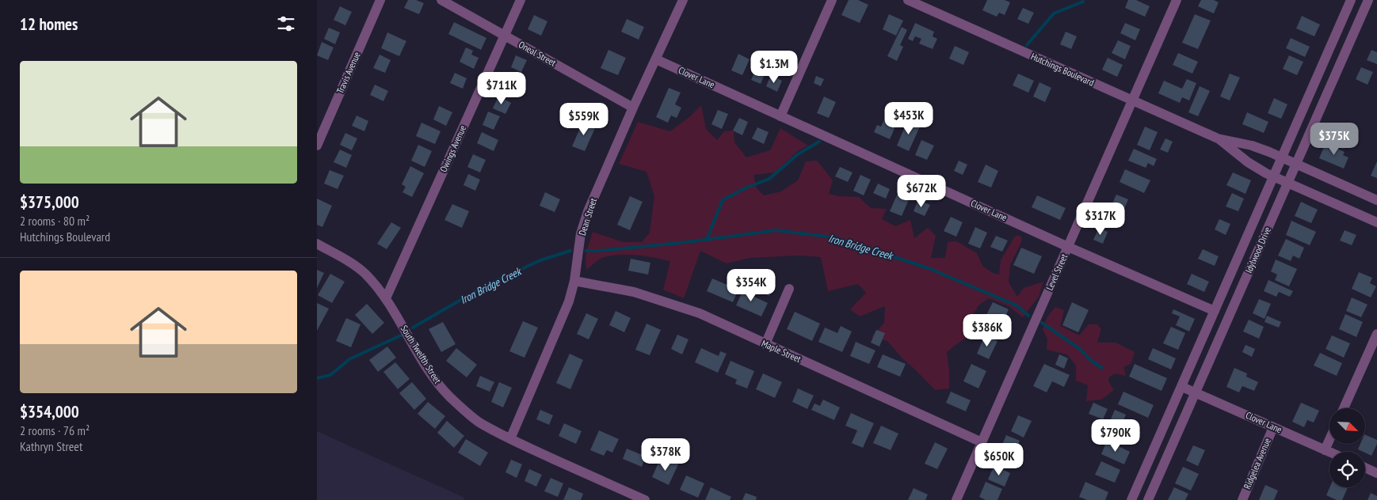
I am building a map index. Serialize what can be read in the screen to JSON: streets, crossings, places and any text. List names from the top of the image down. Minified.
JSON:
{"streets":{"street":["Oneal Street","Hutchings Boulevard","Travis Avenue","Clover Lane","Owings Avenue","Dean Street","Idylwood Drive","Level Street","Maple Street","South Twelfth Street","Ridgelea Avenue"]},"crossings":[["Oneal Street","Owings Avenue"],["Oneal Street","Dean Street"],["Hutchings Boulevard","Idylwood Drive"],["Hutchings Boulevard","Level Street"],["Clover Lane","Dean Street"],["Clover Lane","Idylwood Drive"],["Clover Lane","Level Street"],["Clover Lane","Ridgelea Avenue"],["Owings Avenue","South Twelfth Street"],["Dean Street","Maple Street"],["Dean Street","South Twelfth Street"],["Level Street","Maple Street"]],"water":["Iron Bridge Creek"],"north":"bottom right","page":{"heading":"12 homes","list":[{"name":"$375,000","note":"2 rooms · 80 m² · Hutchings Boulevard"},{"name":"$354,000","note":"2 rooms · 76 m² · Kathryn Street"}],"price":["$1.3M","$711K","$453K","$559K","$375K","$672K","$317K","$354K","$386K","$790K","$378K","$650K"]}}
